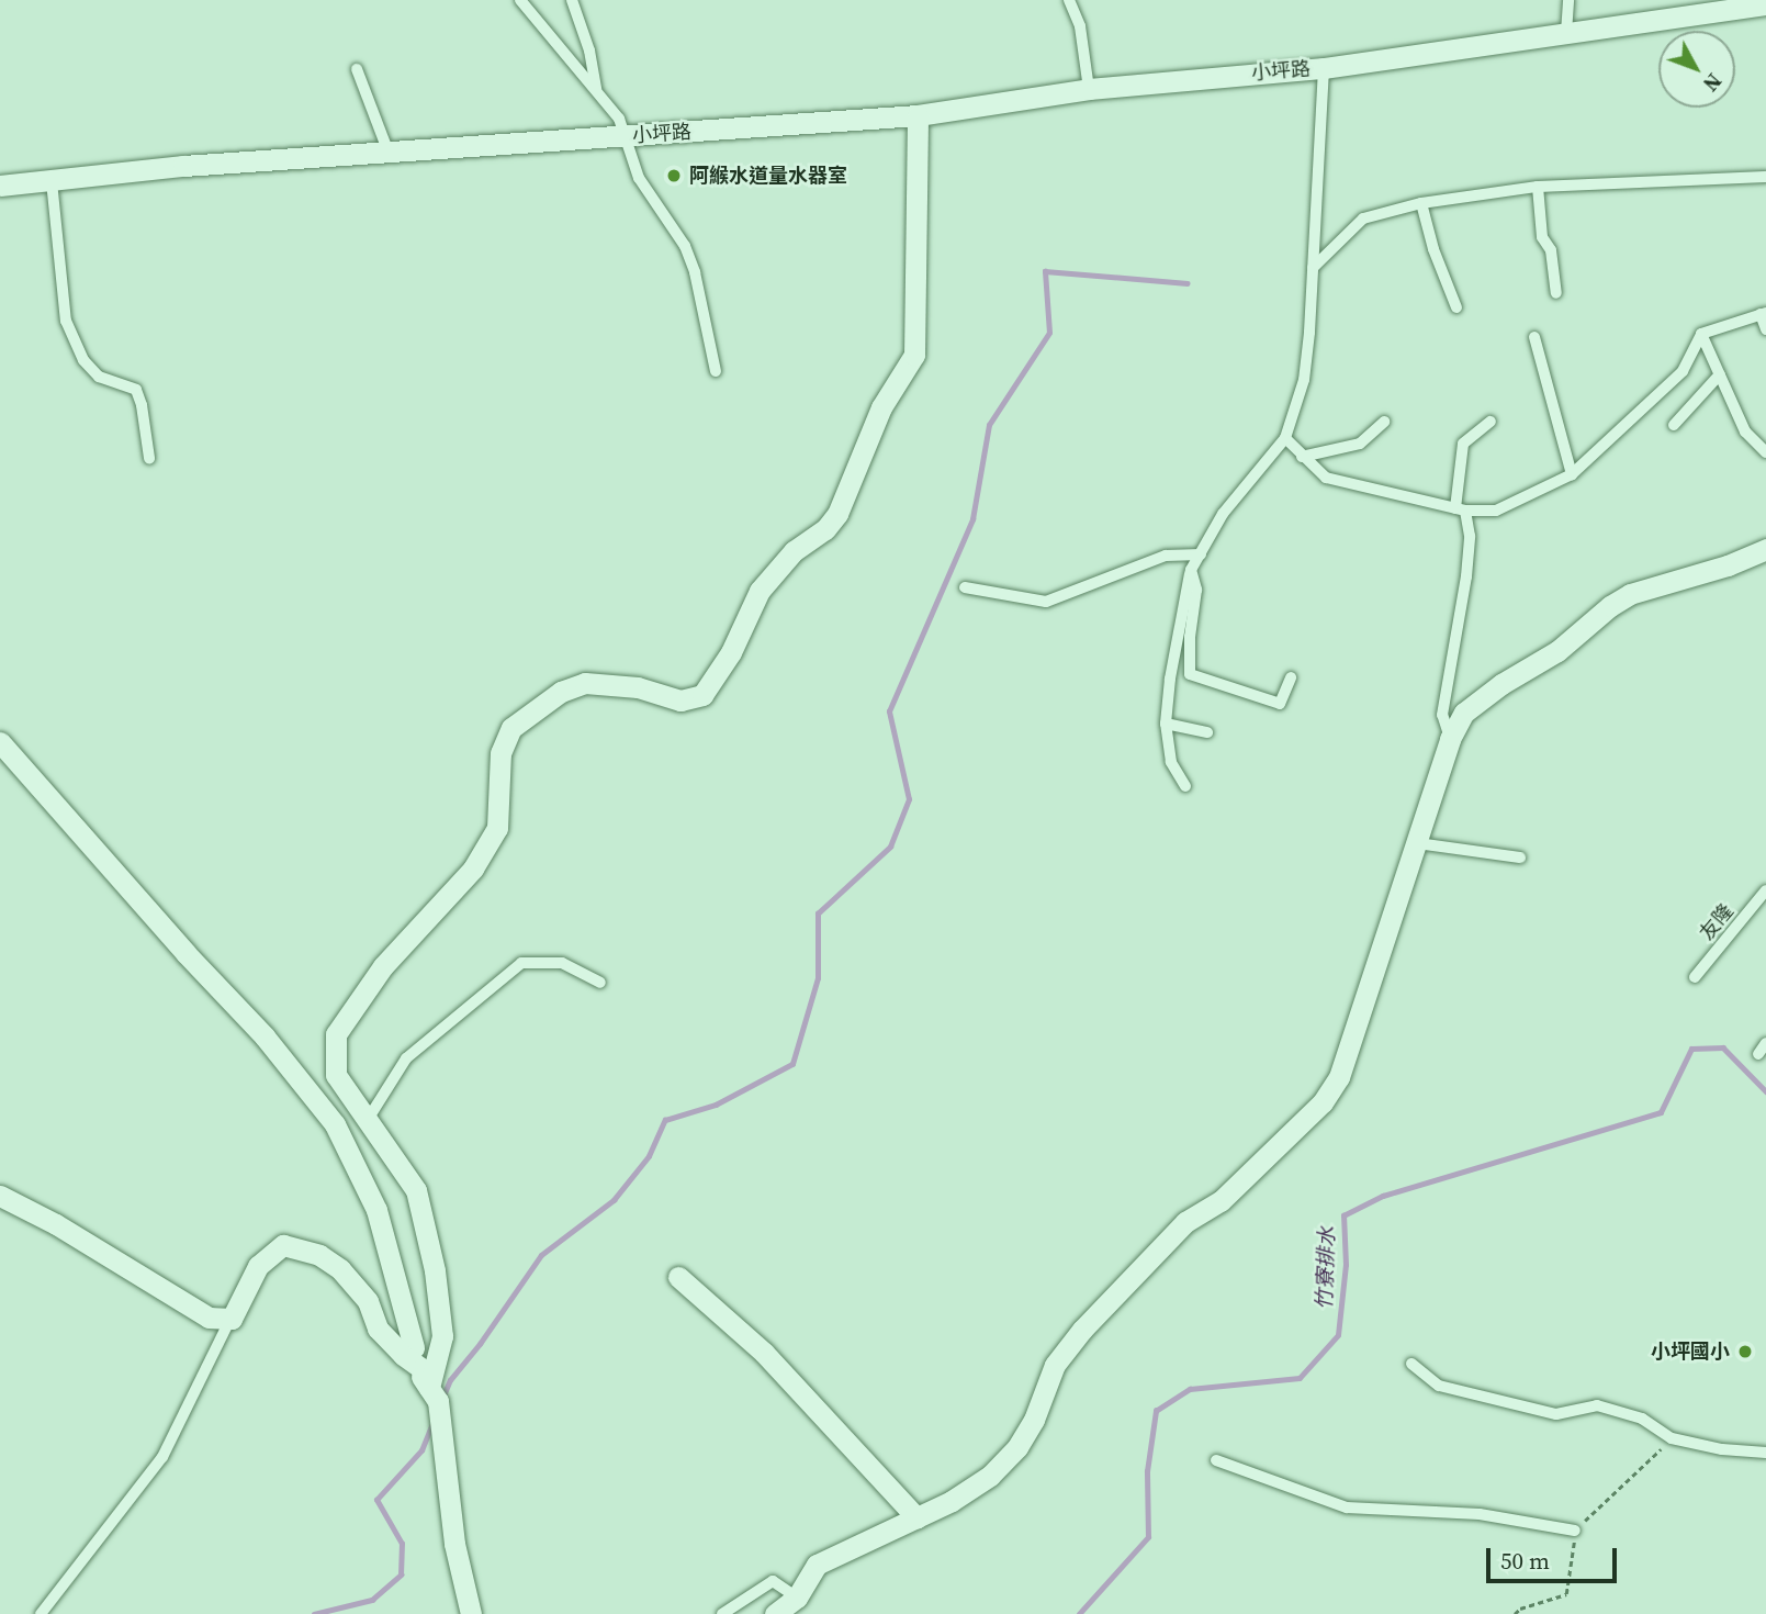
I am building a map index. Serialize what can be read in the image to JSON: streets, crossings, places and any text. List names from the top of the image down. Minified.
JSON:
{"streets":{"street":["小坪路"],"lane":["友隆"]},"water":["竹寮排水"],"places":["阿緱水道量水器室","小坪國小"],"scale_bar":"50 m","north":"bottom right"}
